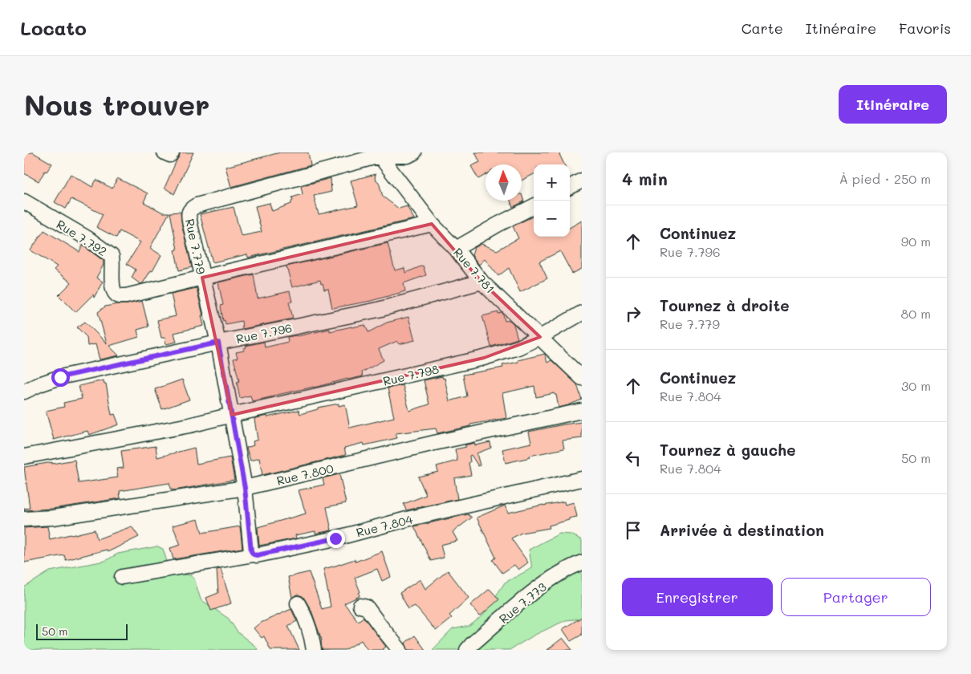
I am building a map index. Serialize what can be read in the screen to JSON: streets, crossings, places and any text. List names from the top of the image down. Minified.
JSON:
{"streets":{"street":["Rue 7.792","Rue 7.779","Rue 7.781","Rue 7.796","Rue 7.798","Rue 7.800","Rue 7.804","Rue 7.773"]},"crossings":[["Rue 7.792","Rue 7.779"],["Rue 7.779","Rue 7.781"],["Rue 7.779","Rue 7.796"],["Rue 7.779","Rue 7.798"],["Rue 7.779","Rue 7.800"],["Rue 7.781","Rue 7.796"],["Rue 7.781","Rue 7.798"]],"scale_bar":"50 m","north":"top","page":{"header":"Locato","nav":["Carte","Itinéraire","Favoris"],"buttons":["Itinéraire",["Enregistrer","Partager"]],"title":"Nous trouver","heading":["4 min","À pied · 250 m"],"map_buttons":["+","−"],"list":[["Continuez","Rue 7.796","90 m"],["Tournez à droite","Rue 7.779","80 m"],["Continuez","Rue 7.804","30 m"],["Tournez à gauche","Rue 7.804","50 m"],"Arrivée à destination"],"scale":"50 m"}}
